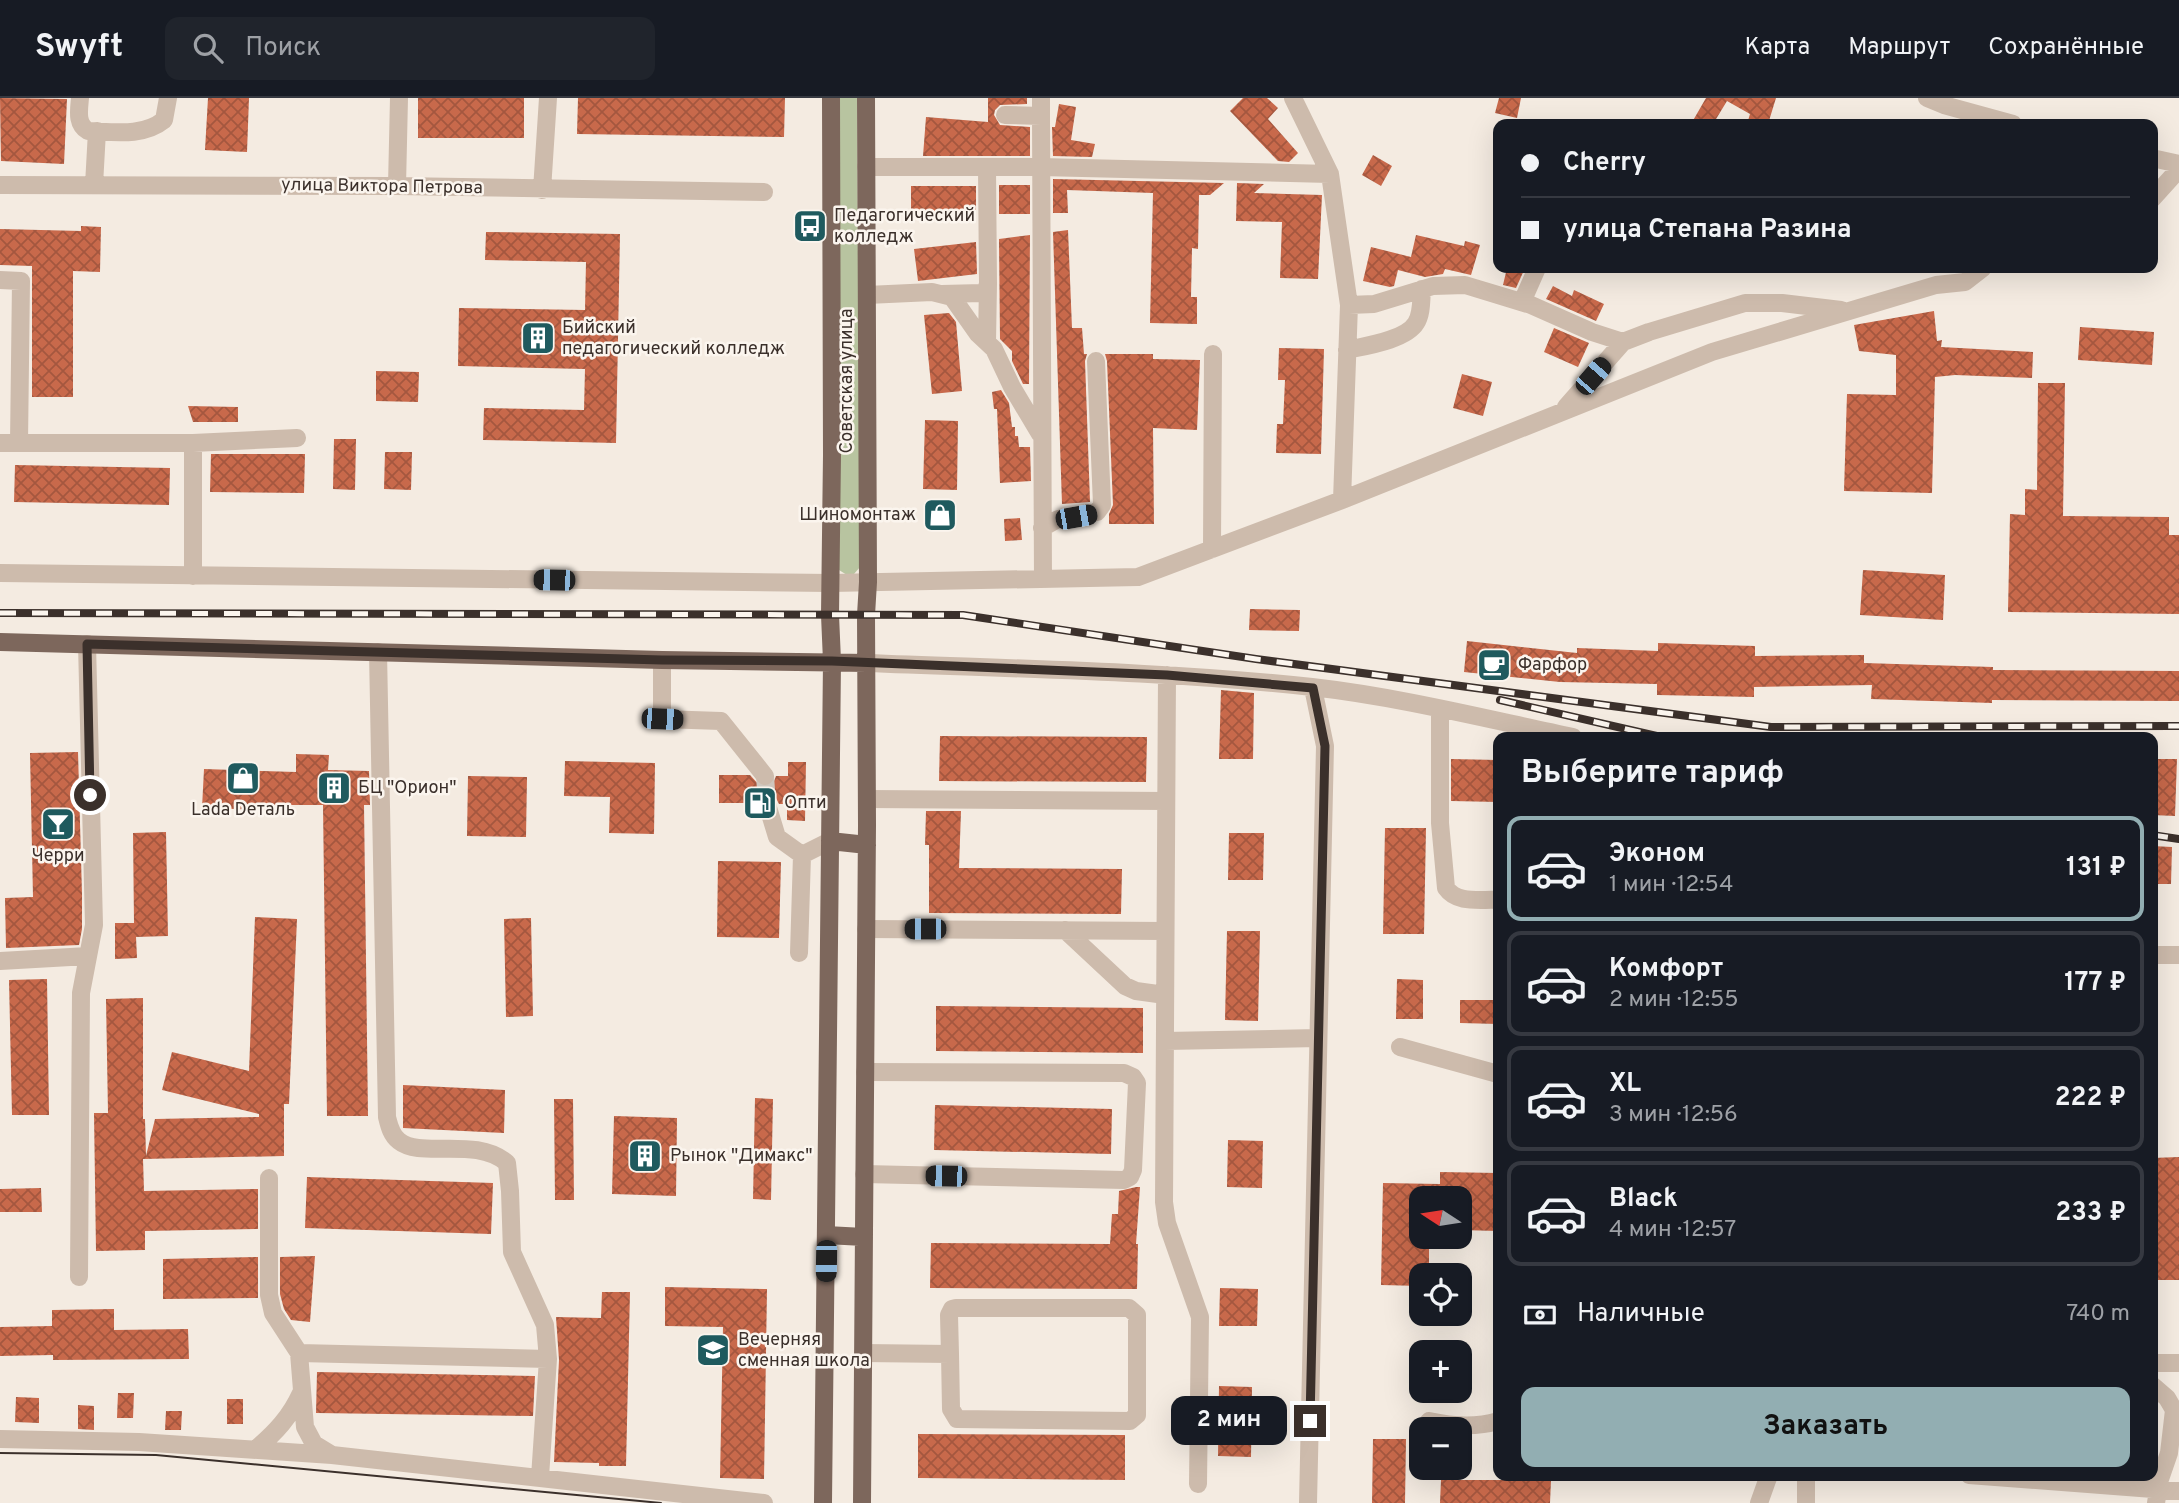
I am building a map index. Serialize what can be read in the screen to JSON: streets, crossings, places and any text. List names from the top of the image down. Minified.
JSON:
{"streets":{"main road":["Советская улица"],"street":["улица Виктора Петрова"]},"places":{"bus stop":["Педагогический колледж"],"building":["Бийский педагогический колледж","БЦ \"Орион\"","Рынок \"Димакс\""],"shop":["Шиномонтаж","Lada Dеталь"],"cafe":["Фарфор"],"fuel station":["Опти"],"bar":["Черри"],"school or university":["Вечерняя сменная школа"]},"north":"left","page":{"header":"Swyft","search":"Поиск","nav":["Карта","Маршрут","Сохранённые"],"banner":["Cherry","улица Степана Разина"],"heading":"Выберите тариф","list":[{"name":"Эконом","note":"1 мин · 12:54","value":"131 ₽"},{"name":"Комфорт","note":"2 мин · 12:55","value":"177 ₽"},{"name":"XL","note":"3 мин · 12:56","value":"222 ₽"},{"name":"Black","note":"4 мин · 12:57","value":"233 ₽"}],"map_buttons":["+","−"],"pay":["Наличные","740 m"],"buttons":"Заказать","bubble":"2 мин"}}
